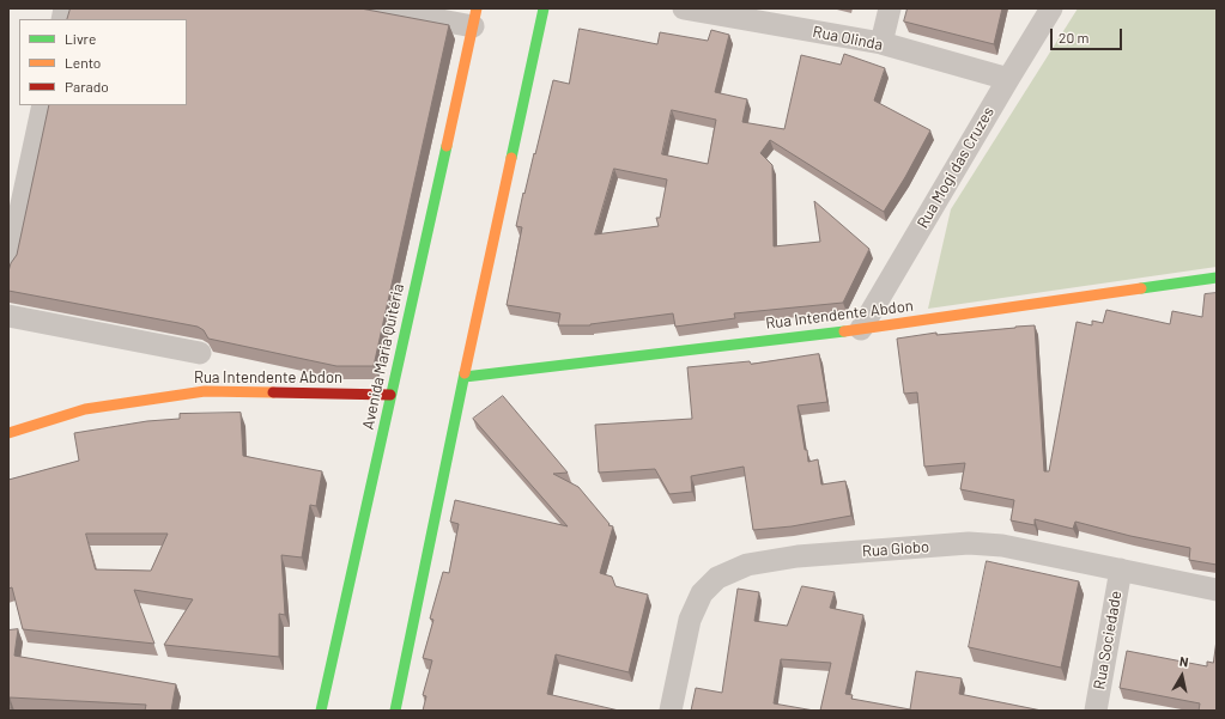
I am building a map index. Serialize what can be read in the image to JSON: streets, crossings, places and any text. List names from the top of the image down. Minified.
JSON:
{"streets":{"main road":["Rua Intendente Abdon","Avenida Maria Quitéria"],"street":["Rua Olinda","Rua Mogi das Cruzes","Rua Globo","Rua Sociedade"]},"crossings":[["Rua Olinda","Rua Mogi das Cruzes"],["Rua Mogi das Cruzes","Rua Intendente Abdon"],["Rua Intendente Abdon","Avenida Maria Quitéria"],["Rua Globo","Rua Sociedade"]],"legend":["Livre","Lento","Parado"],"scale_bar":"20 m","north":"top"}
